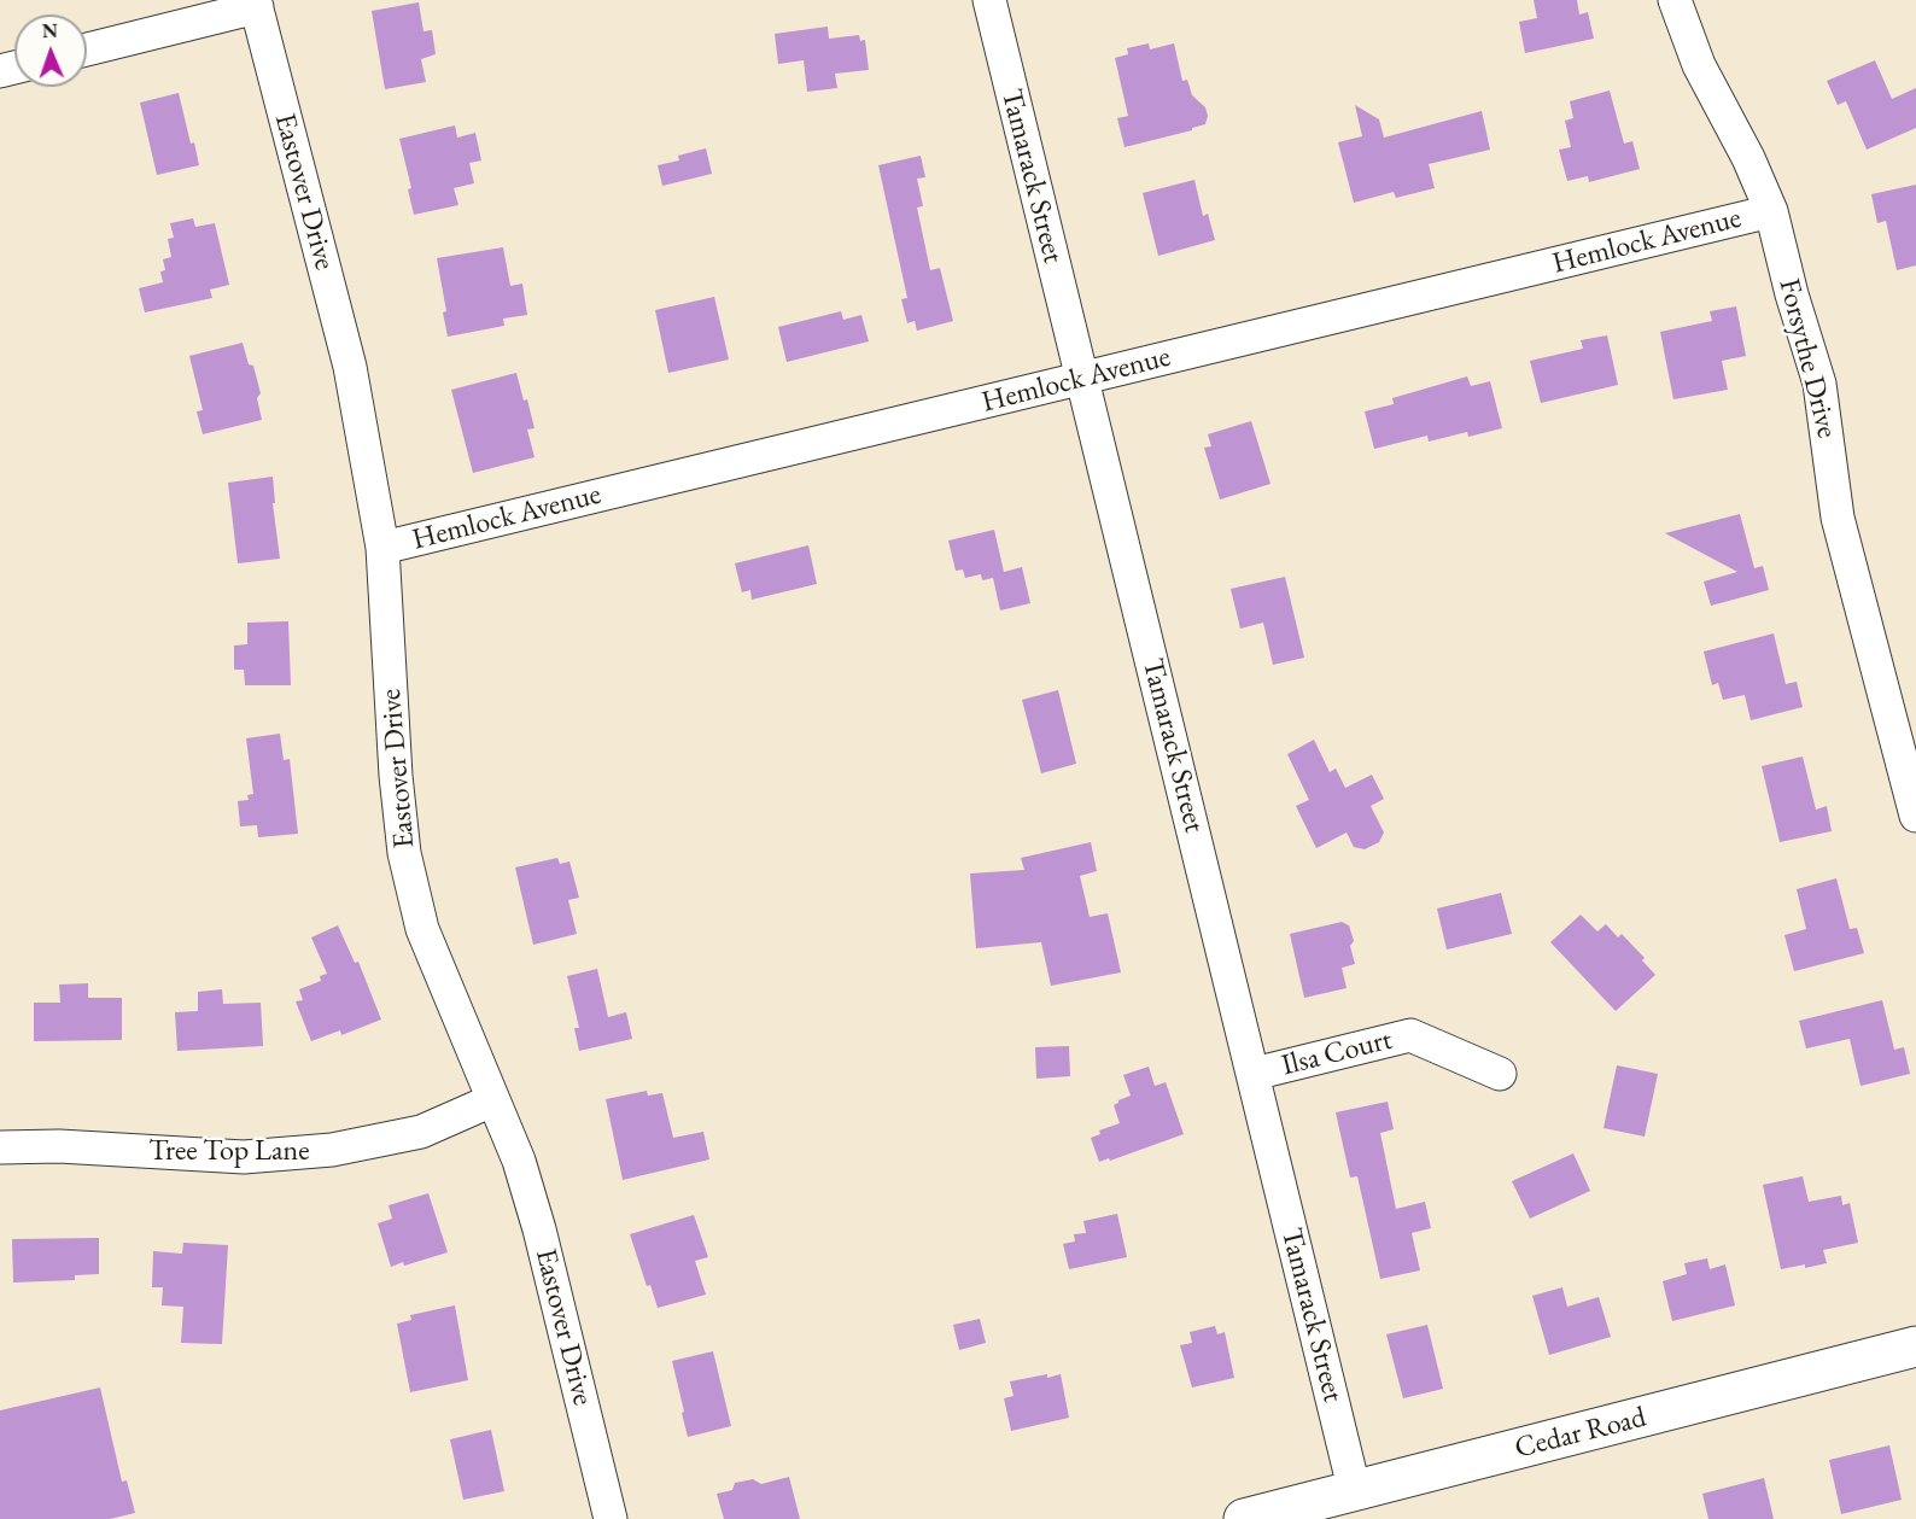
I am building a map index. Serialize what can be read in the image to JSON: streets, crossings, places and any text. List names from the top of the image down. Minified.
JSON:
{"streets":{"street":["Tamarack Street","Eastover Drive","Hemlock Avenue","Forsythe Drive","Ilsa Court","Tree Top Lane","Cedar Road"]},"crossings":[["Tamarack Street","Hemlock Avenue"],["Tamarack Street","Ilsa Court"],["Tamarack Street","Cedar Road"],["Eastover Drive","Hemlock Avenue"],["Eastover Drive","Tree Top Lane"],["Hemlock Avenue","Forsythe Drive"]],"north":"top"}
